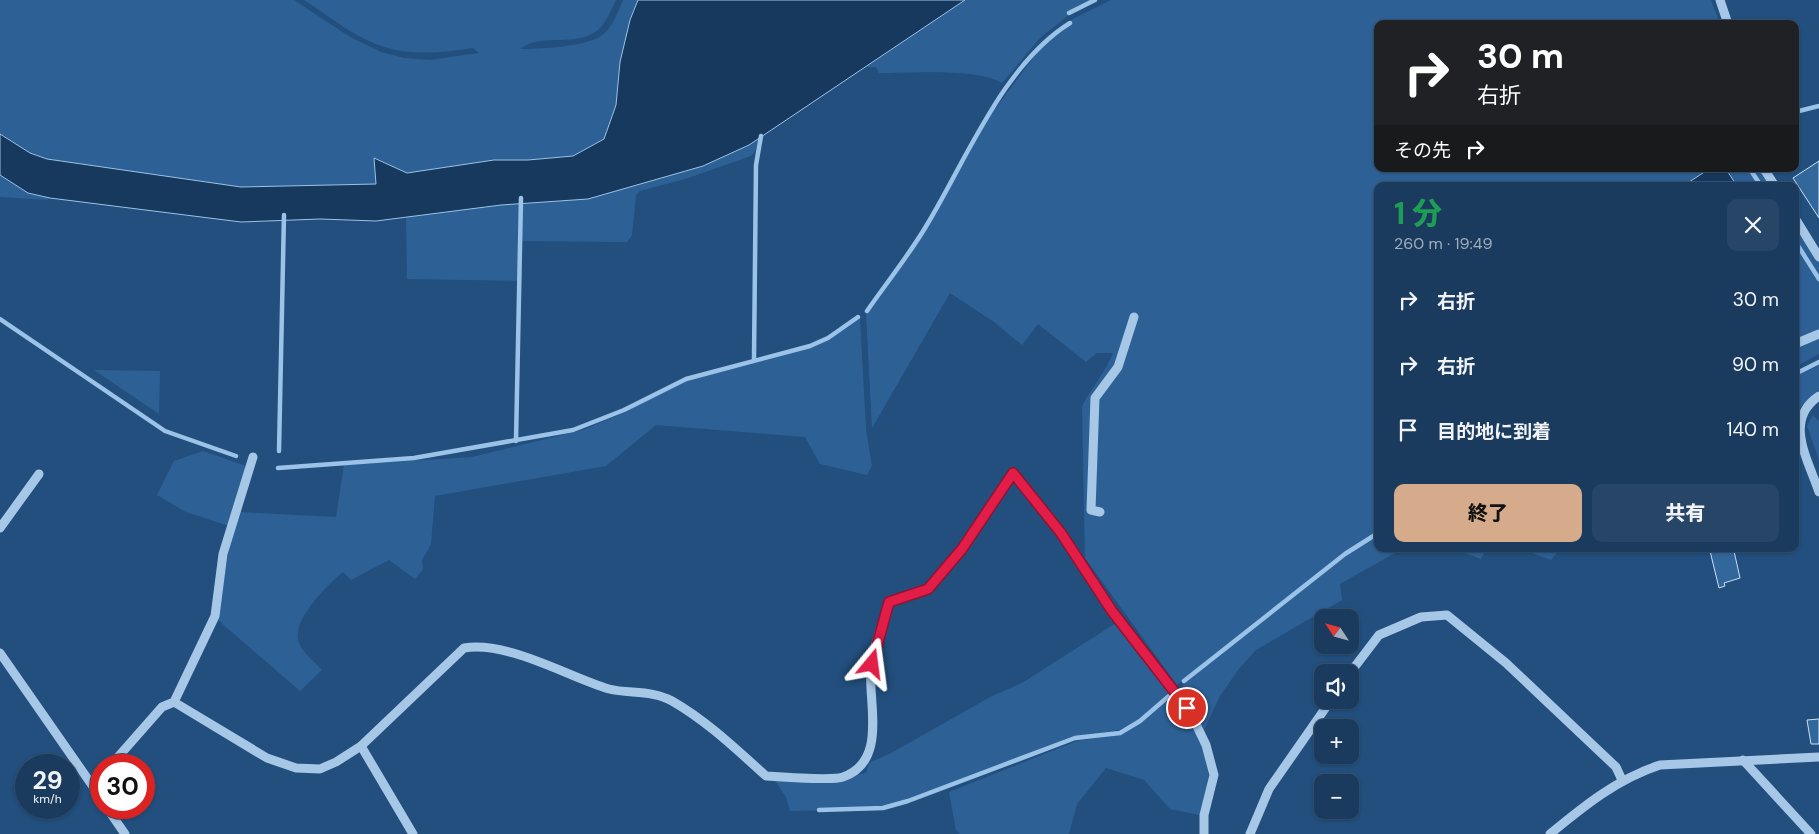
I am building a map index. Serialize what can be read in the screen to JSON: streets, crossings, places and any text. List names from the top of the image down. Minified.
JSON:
{"north":"top left","page":{"turn":["30 m","右折"],"then":"その先","heading":["1 分","260 m · 19:49"],"list":[{"name":"右折","value":"30 m"},{"name":"右折","value":"90 m"},{"name":"目的地に到着","value":"140 m"}],"buttons":["終了","共有"],"map_buttons":["+","−"],"speed":"29 km/h","limit":"30"}}
